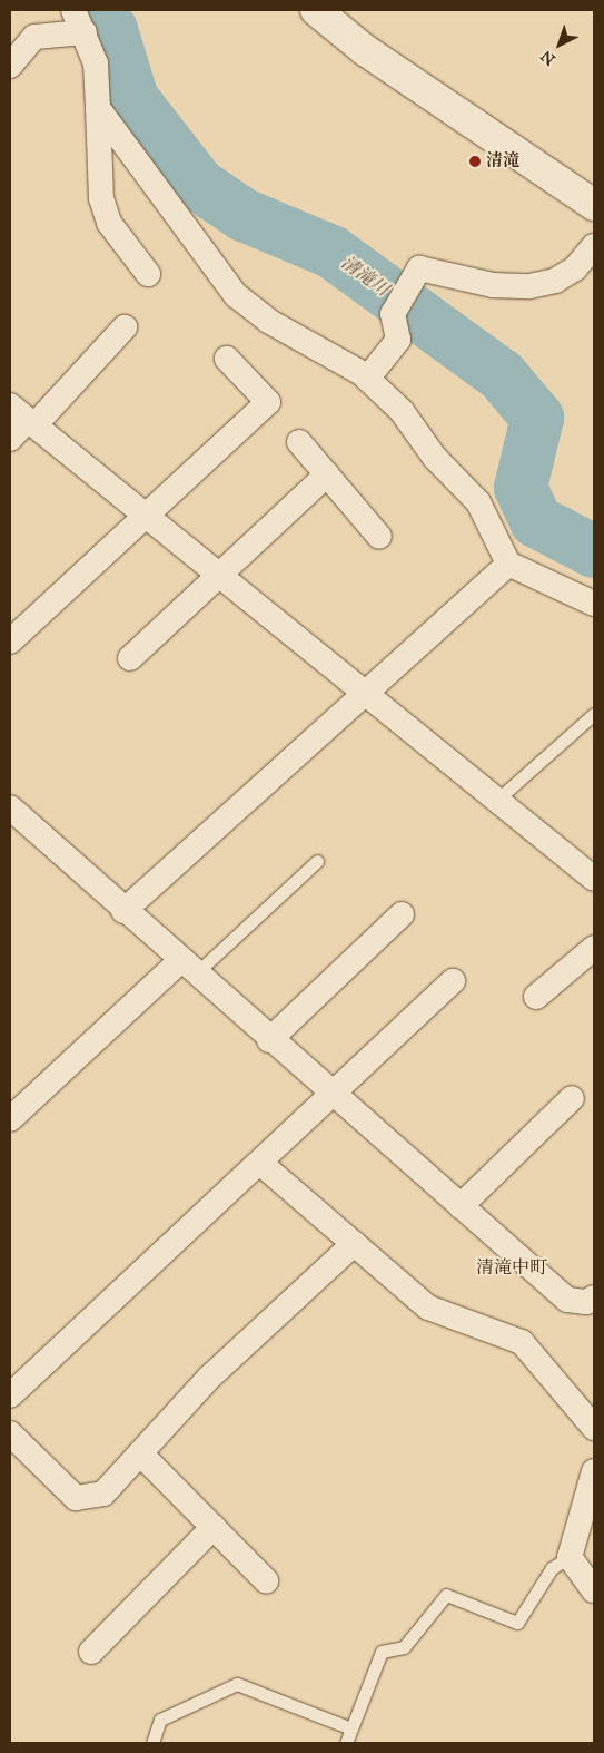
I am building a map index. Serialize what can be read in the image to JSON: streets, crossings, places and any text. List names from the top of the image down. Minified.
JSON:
{"districts":["清滝中町"],"water":["清滝川"],"places":["清滝"],"north":"bottom left"}
